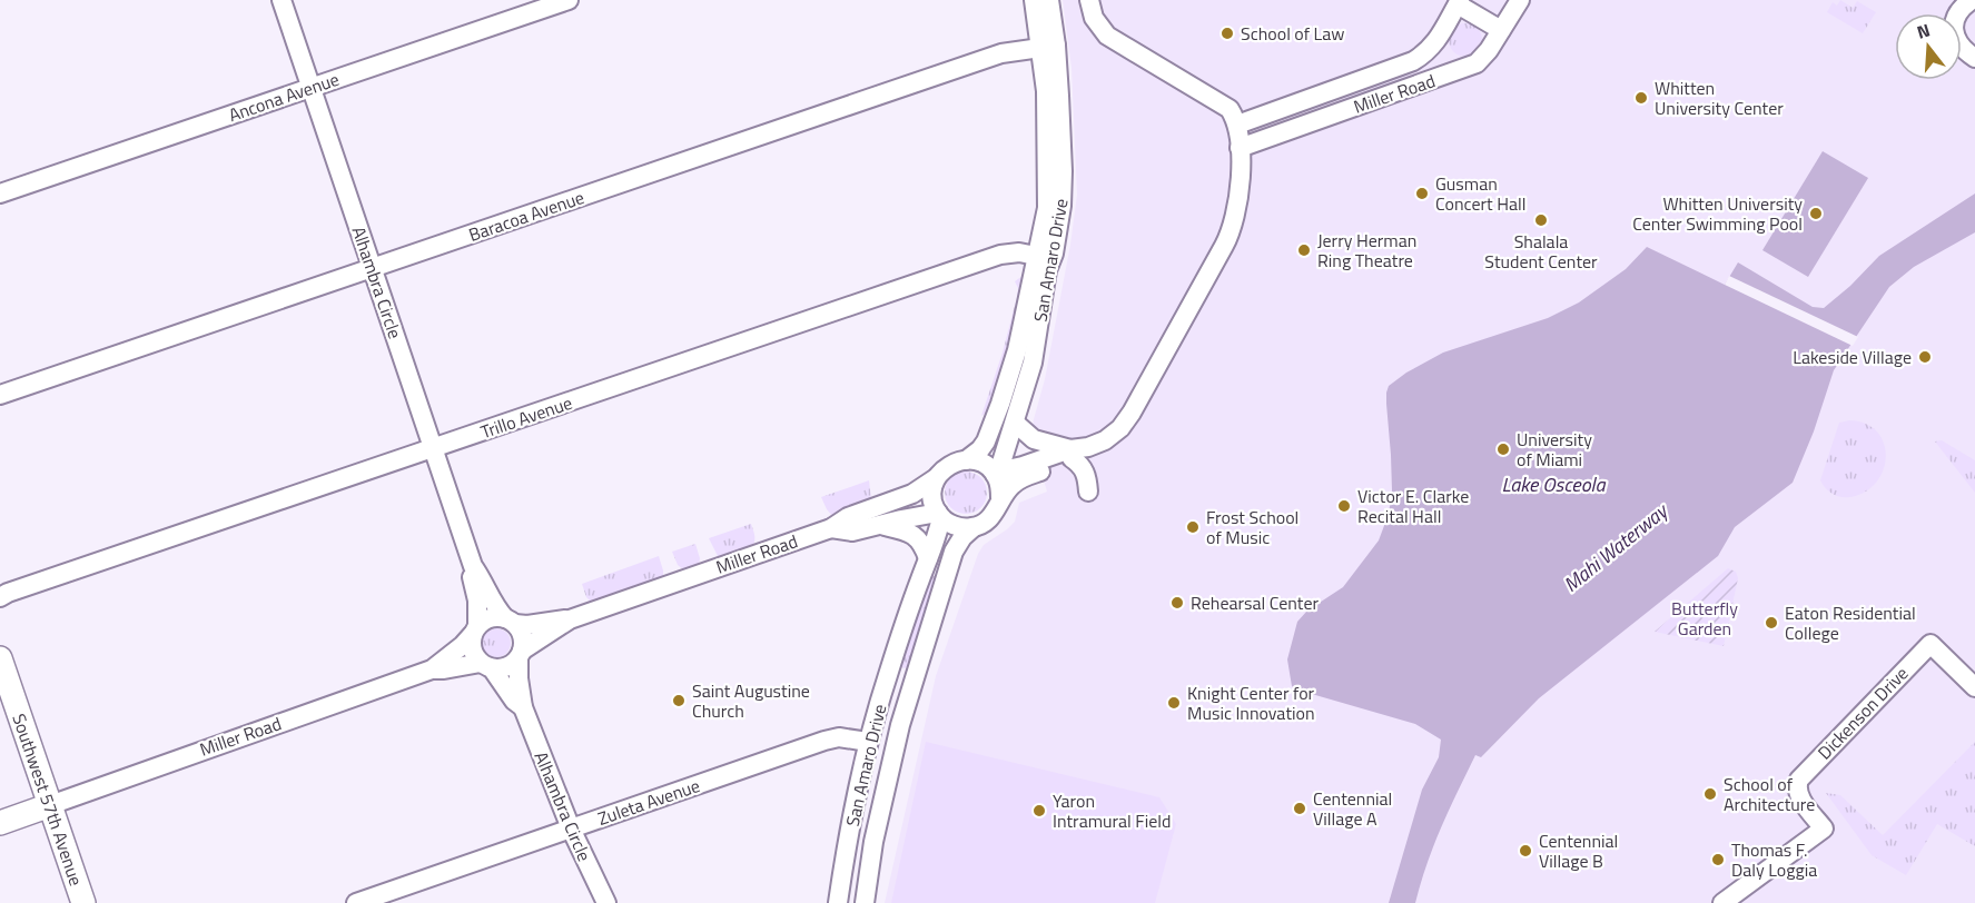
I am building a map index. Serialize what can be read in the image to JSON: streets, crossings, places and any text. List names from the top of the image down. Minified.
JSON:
{"streets":{"main road":["Southwest 57th Avenue"],"street":["Miller Road","Ancona Avenue","Baracoa Avenue","San Amaro Drive","Alhambra Circle","Trillo Avenue","Dickenson Drive","Zuleta Avenue"]},"crossings":[["Miller Road","San Amaro Drive"],["Miller Road","Alhambra Circle"],["Miller Road","Southwest 57th Avenue"],["Ancona Avenue","Alhambra Circle"],["Baracoa Avenue","San Amaro Drive"],["Baracoa Avenue","Alhambra Circle"],["San Amaro Drive","Trillo Avenue"],["San Amaro Drive","Zuleta Avenue"],["Alhambra Circle","Trillo Avenue"],["Alhambra Circle","Zuleta Avenue"]],"water":["Lake Osceola","Mahi Waterway"],"parks":["Butterfly Garden"],"places":["School of Law","Whitten University Center","Gusman Concert Hall","Whitten University Center Swimming Pool","Shalala Student Center","Jerry Herman Ring Theatre","Lakeside Village","University of Miami","Victor E. Clarke Recital Hall","Frost School of Music","Rehearsal Center","Eaton Residential College","Saint Augustine Church","Knight Center for Music Innovation","School of Architecture","Centennial Village A","Yaron Intramural Field","Centennial Village B","Thomas F. Daly Loggia"],"north":"top"}
